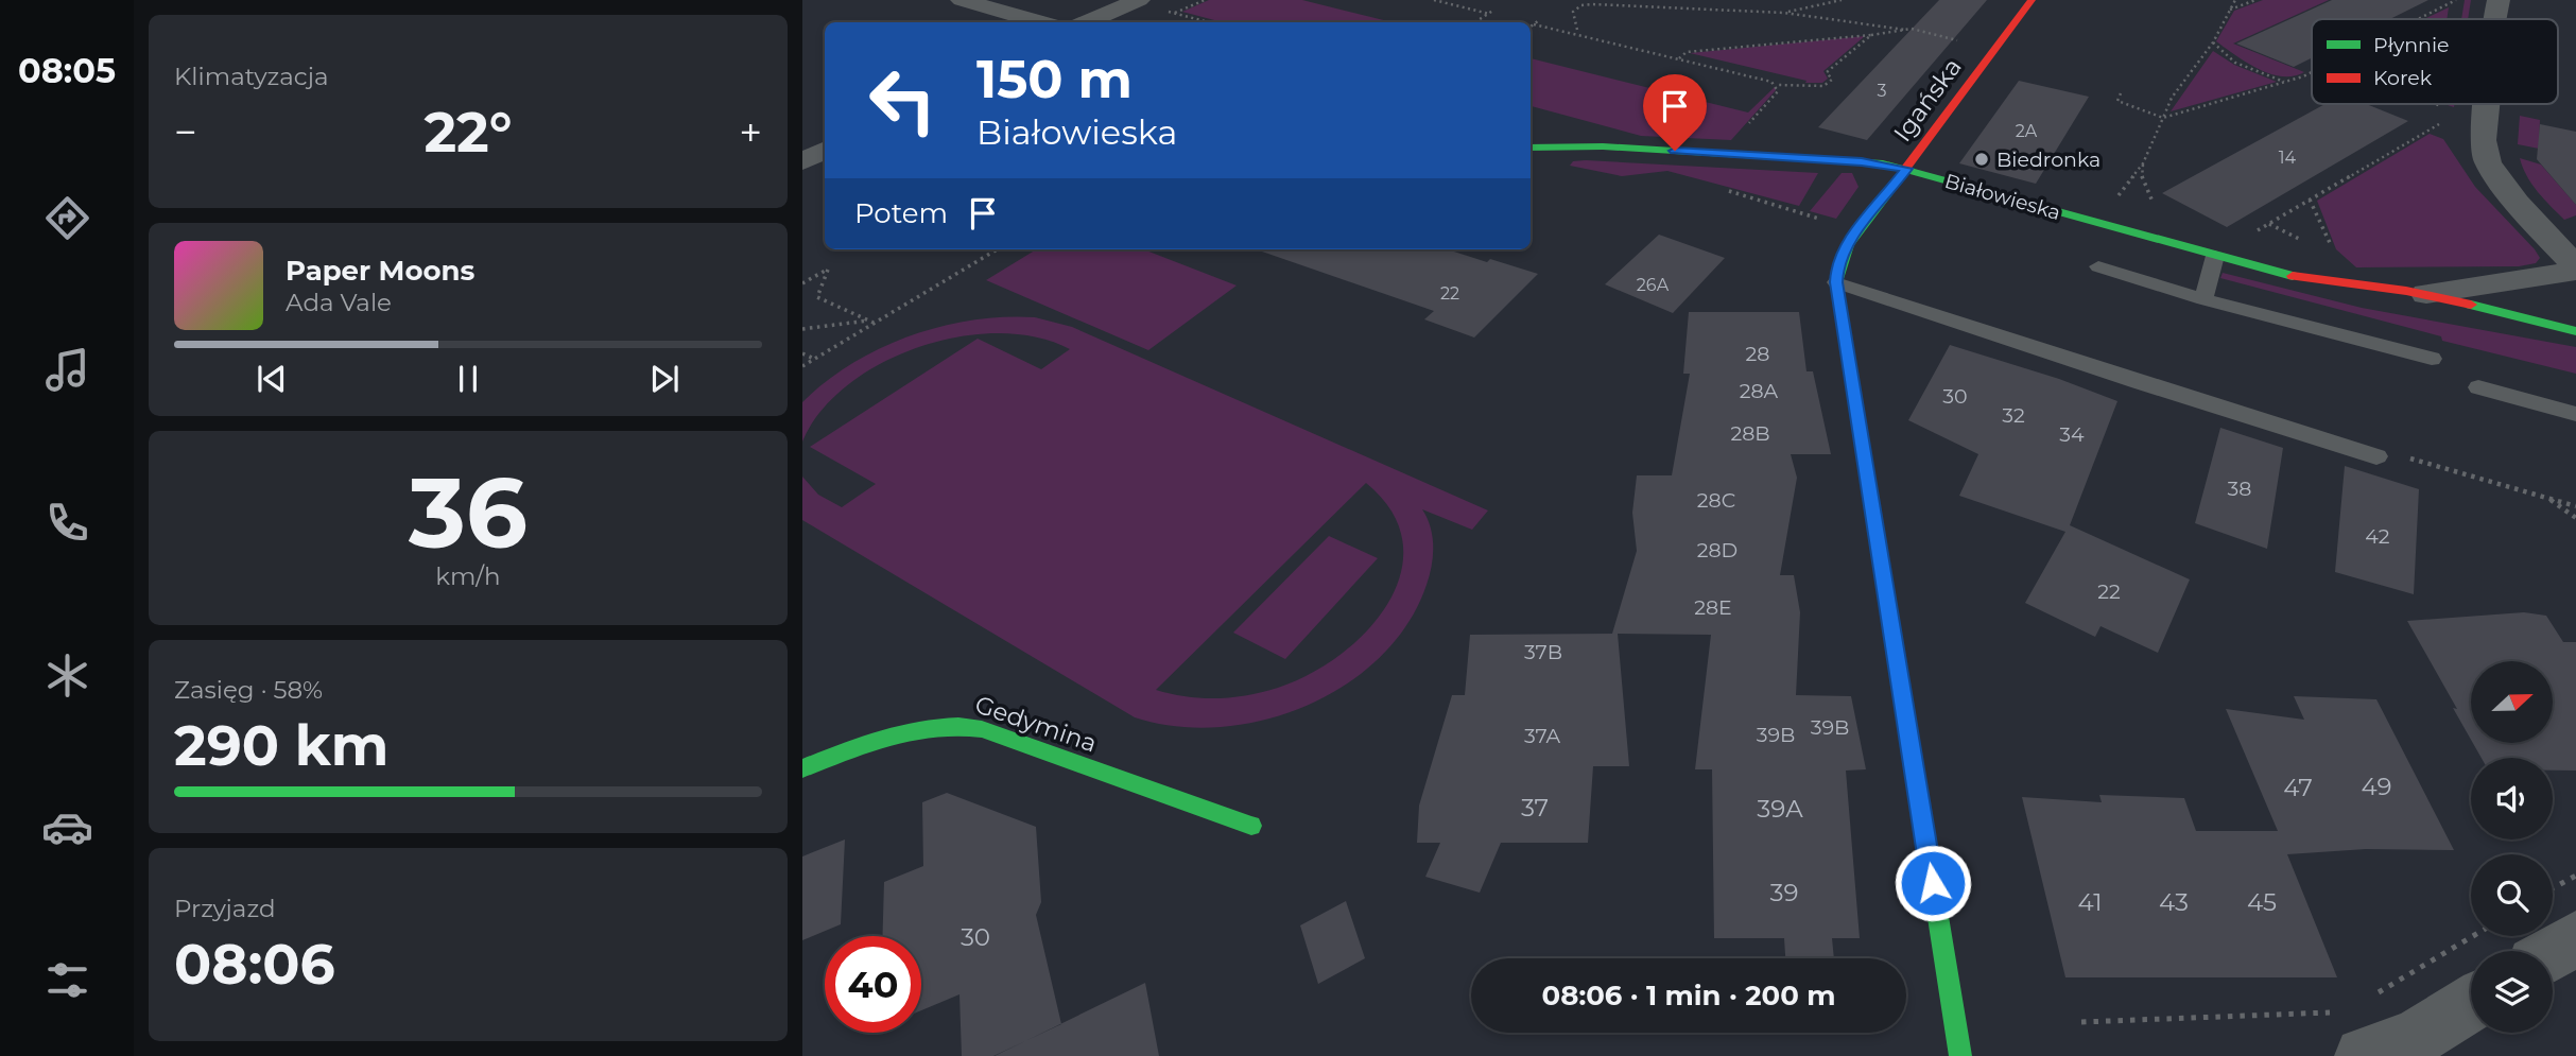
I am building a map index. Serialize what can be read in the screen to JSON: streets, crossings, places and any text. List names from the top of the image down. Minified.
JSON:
{"streets":{"street":["Igańska","Białowieska","Gedymina"]},"crossings":[["Igańska","Białowieska"]],"places":["Biedronka"],"house_numbers":["3","2A","14","26A","22","28","28A","30","32","28B","34","38","28C","42","28D","22","28E","37B","39B","39B","37A","49","47","37","39A","39","41","43","45","30"],"legend":["Płynnie","Korek"],"north":"right","page":{"tabs":"08:05","tile":["Klimatyzacja",["36","km/h"],["Zasięg · 58%","290 km"],["Przyjazd","08:06"]],"turn":["150 m","Białowieska"],"heat":["−","22°","+"],"then":"Potem","song":["Paper Moons","Ada Vale"],"limit":"40","trip":"08:06 · 1 min · 200 m"}}
